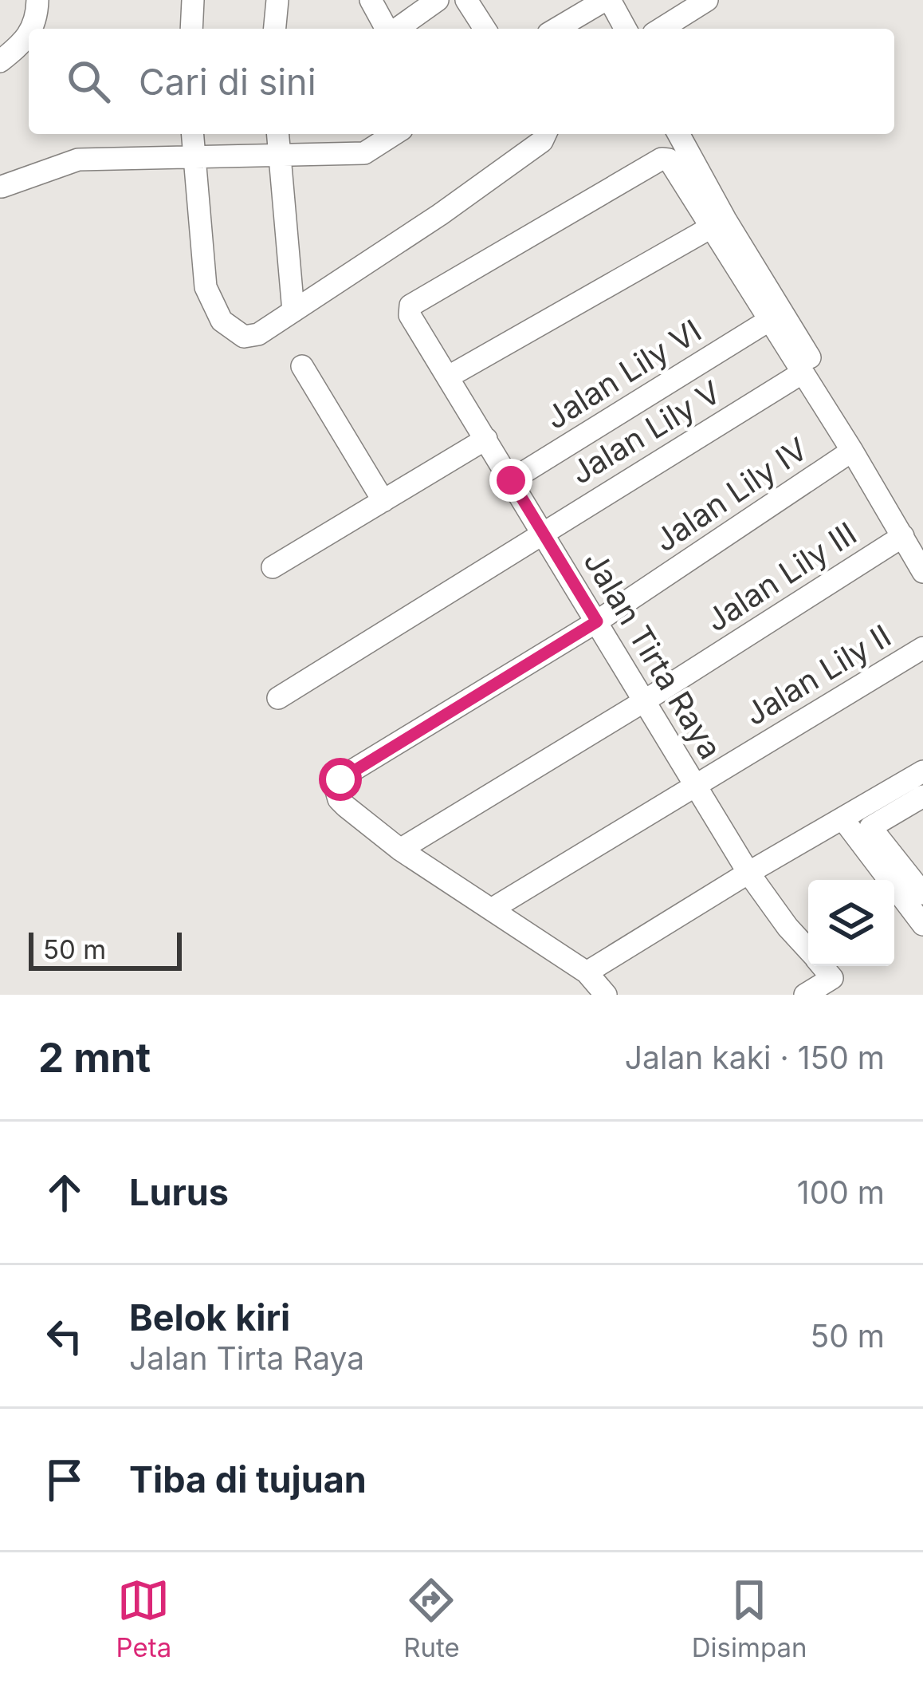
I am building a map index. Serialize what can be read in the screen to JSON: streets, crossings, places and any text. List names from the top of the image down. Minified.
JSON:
{"streets":{"street":["Jalan Lily VI","Jalan Lily V","Jalan Lily IV","Jalan Lily III","Jalan Tirta Raya","Jalan Lily II"]},"crossings":[["Jalan Lily VI","Jalan Tirta Raya"],["Jalan Lily V","Jalan Tirta Raya"],["Jalan Lily IV","Jalan Lily III"],["Jalan Lily IV","Jalan Tirta Raya"],["Jalan Lily III","Jalan Tirta Raya"],["Jalan Tirta Raya","Jalan Lily II"]],"scale_bar":"50 m","page":{"search":"Cari di sini","scale":"50 m","heading":["2 mnt","Jalan kaki · 150 m"],"list":[["Lurus","100 m"],["Belok kiri","Jalan Tirta Raya","50 m"],"Tiba di tujuan"],"nav":["Peta","Rute","Disimpan"]}}
